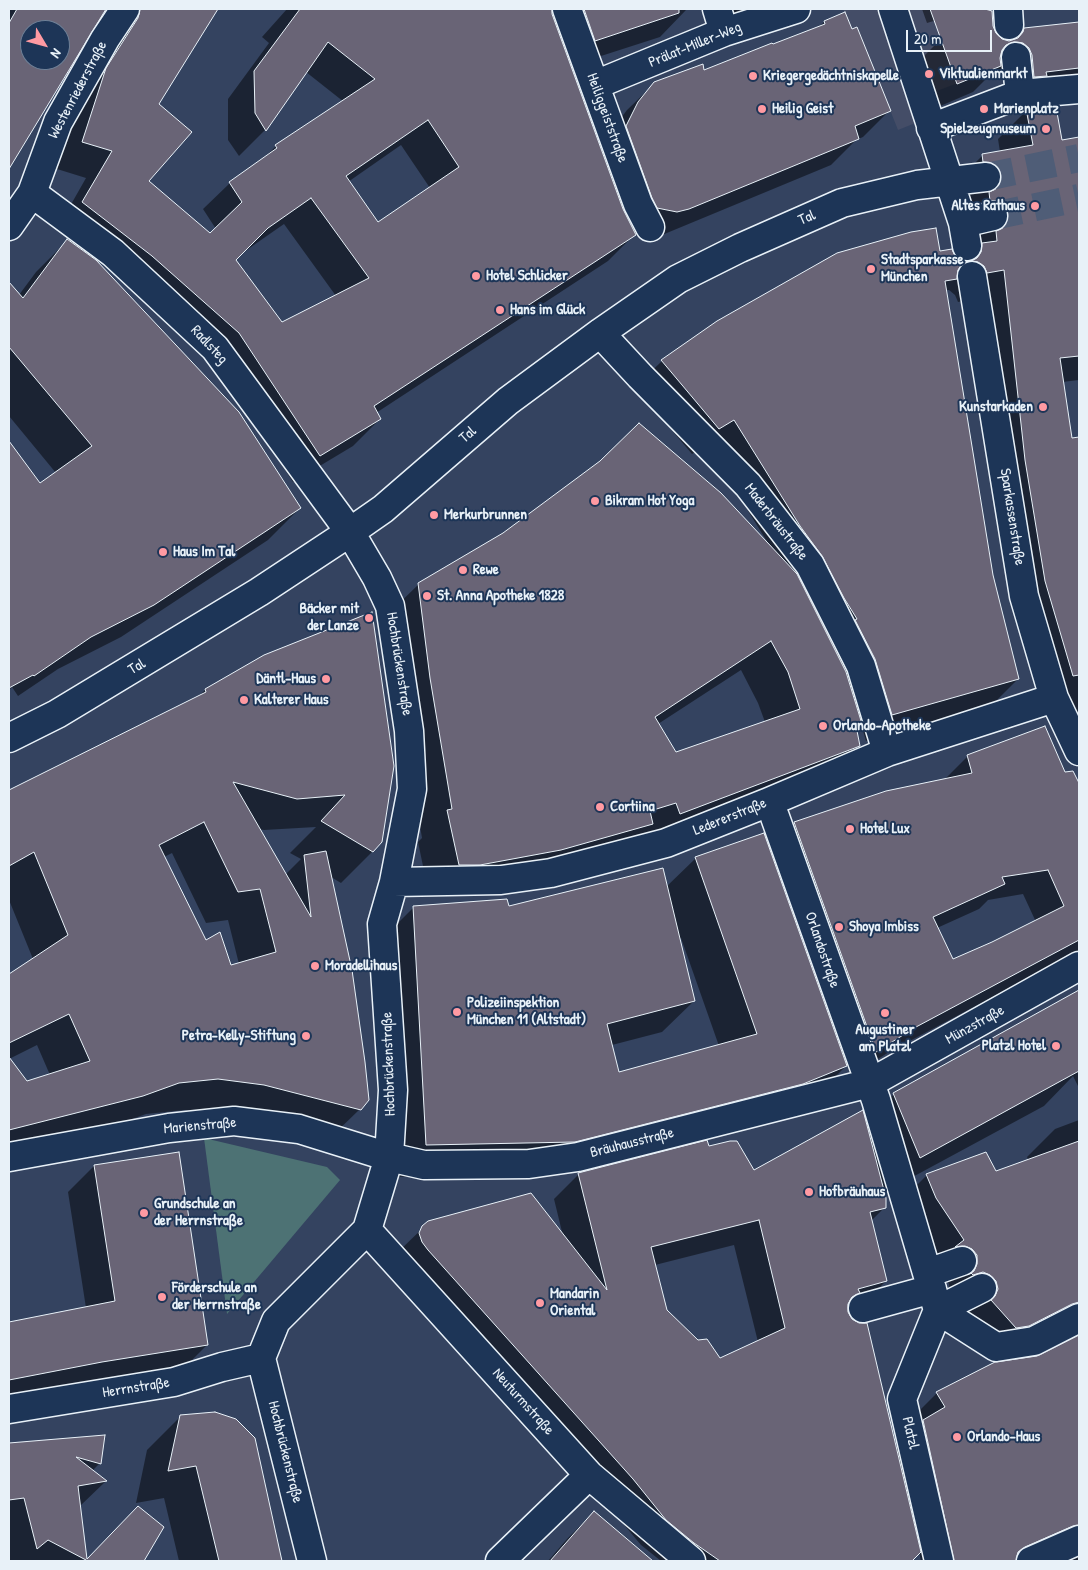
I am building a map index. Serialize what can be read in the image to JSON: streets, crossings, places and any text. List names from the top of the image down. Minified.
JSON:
{"streets":{"street":["Prälat-Miller-Weg","Westenriederstraße","Heiliggeiststraße","Tal","Radlsteg","Sparkassenstraße","Maderbräustraße","Hochbrückenstraße","Ledererstraße","Orlandostraße","Münzstraße","Marienstraße","Bräuhausstraße","Herrnstraße","Neuturmstraße","Platzl"]},"crossings":[["Prälat-Miller-Weg","Heiliggeiststraße"],["Westenriederstraße","Radlsteg"],["Tal","Radlsteg"],["Tal","Maderbräustraße"],["Tal","Hochbrückenstraße"],["Radlsteg","Hochbrückenstraße"],["Sparkassenstraße","Ledererstraße"],["Maderbräustraße","Ledererstraße"],["Hochbrückenstraße","Ledererstraße"],["Hochbrückenstraße","Marienstraße"],["Hochbrückenstraße","Bräuhausstraße"],["Hochbrückenstraße","Herrnstraße"],["Hochbrückenstraße","Neuturmstraße"],["Orlandostraße","Münzstraße"],["Orlandostraße","Bräuhausstraße"],["Münzstraße","Bräuhausstraße"],["Marienstraße","Bräuhausstraße"]],"places":["Viktualienmarkt","Kriegergedächtniskapelle","Heilig Geist","Marienplatz","Spielzeugmuseum","Altes Rathaus","Stadtsparkasse München","Hotel Schlicker","Hans im Glück","Kunstarkaden","Bikram Hot Yoga","Merkurbrunnen","Haus Im Tal","Rewe","St. Anna Apotheke 1828","Bäcker mit der Lanze","Däntl-Haus","Kalterer Haus","Orlando-Apotheke","Cortiina","Hotel Lux","Shoya Imbiss","Moradellihaus","Polizeiinspektion München 11 (Altstadt)","Augustiner am Platzl","Petra-Kelly-Stiftung","Platzl Hotel","Hofbräuhaus","Grundschule an der Herrnstraße","Förderschule an der Herrnstraße","Mandarin Oriental","Orlando-Haus"],"scale_bar":"20 m","north":"bottom right"}
